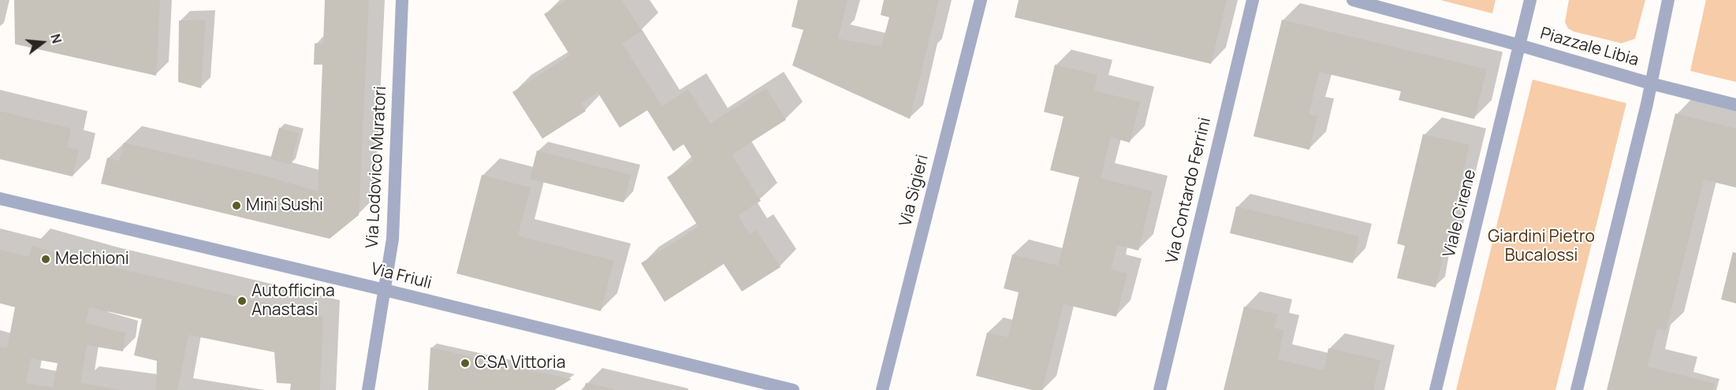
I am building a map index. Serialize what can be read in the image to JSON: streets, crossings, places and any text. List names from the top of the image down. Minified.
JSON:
{"streets":{"street":["Piazzale Libia","Via Lodovico Muratori","Via Sigieri","Via Contardo Ferrini","Viale Cirene","Via Friuli"]},"crossings":[["Piazzale Libia","Viale Cirene"],["Via Lodovico Muratori","Via Friuli"]],"parks":["Giardini Pietro Bucalossi"],"places":["Mini Sushi","Melchioni","Autofficina Anastasi","CSA Vittoria"],"north":"right"}
